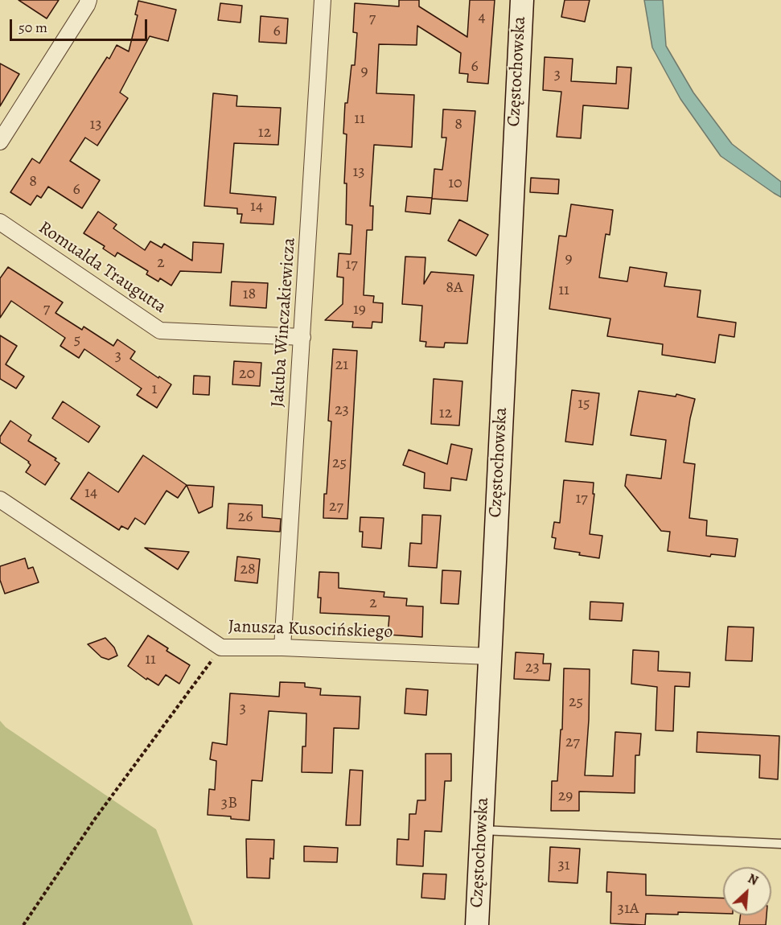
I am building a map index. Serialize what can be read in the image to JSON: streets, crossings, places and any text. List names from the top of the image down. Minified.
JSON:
{"streets":{"main road":["Częstochowska"],"street":["Romualda Traugutta","Jakuba Winczakiewicza","Janusza Kusocińskiego"]},"crossings":[["Częstochowska","Janusza Kusocińskiego"],["Romualda Traugutta","Jakuba Winczakiewicza"],["Jakuba Winczakiewicza","Janusza Kusocińskiego"]],"house_numbers":["4","7","6","6","9","3","11","13","8","12","13","8","10","6","14","9","2","17","8A","11","18","7","19","5","3","21","20","1","15","23","12","25","14","17","27","26","28","2","11","23","25","3","27","29","3B","31","31A"],"scale_bar":"50 m","north":"top right"}
